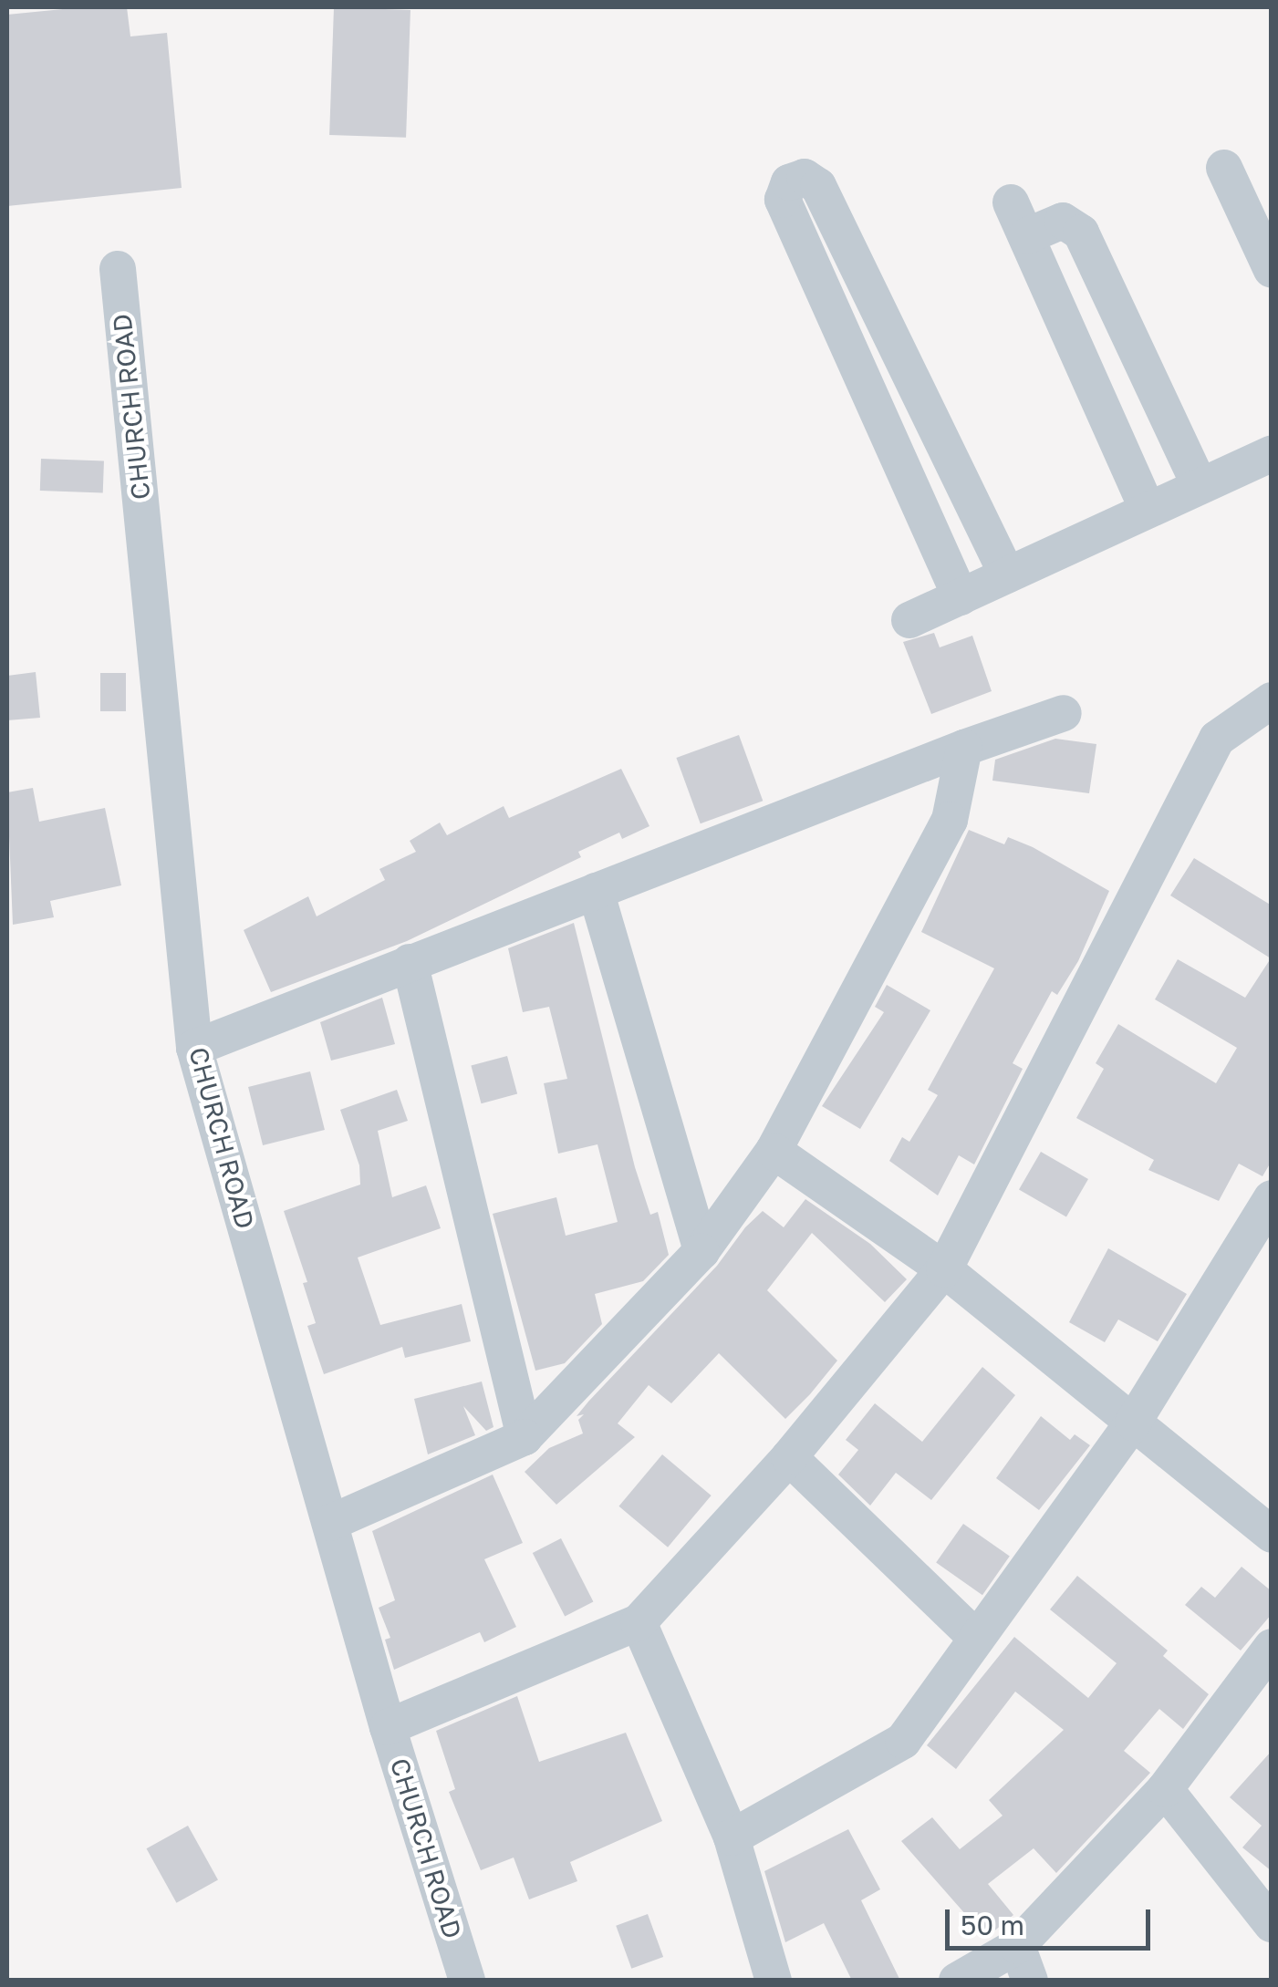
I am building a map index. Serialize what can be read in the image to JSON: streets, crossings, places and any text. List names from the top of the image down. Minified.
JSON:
{"streets":{"street":["CHURCH ROAD"]},"scale_bar":"50 m"}
